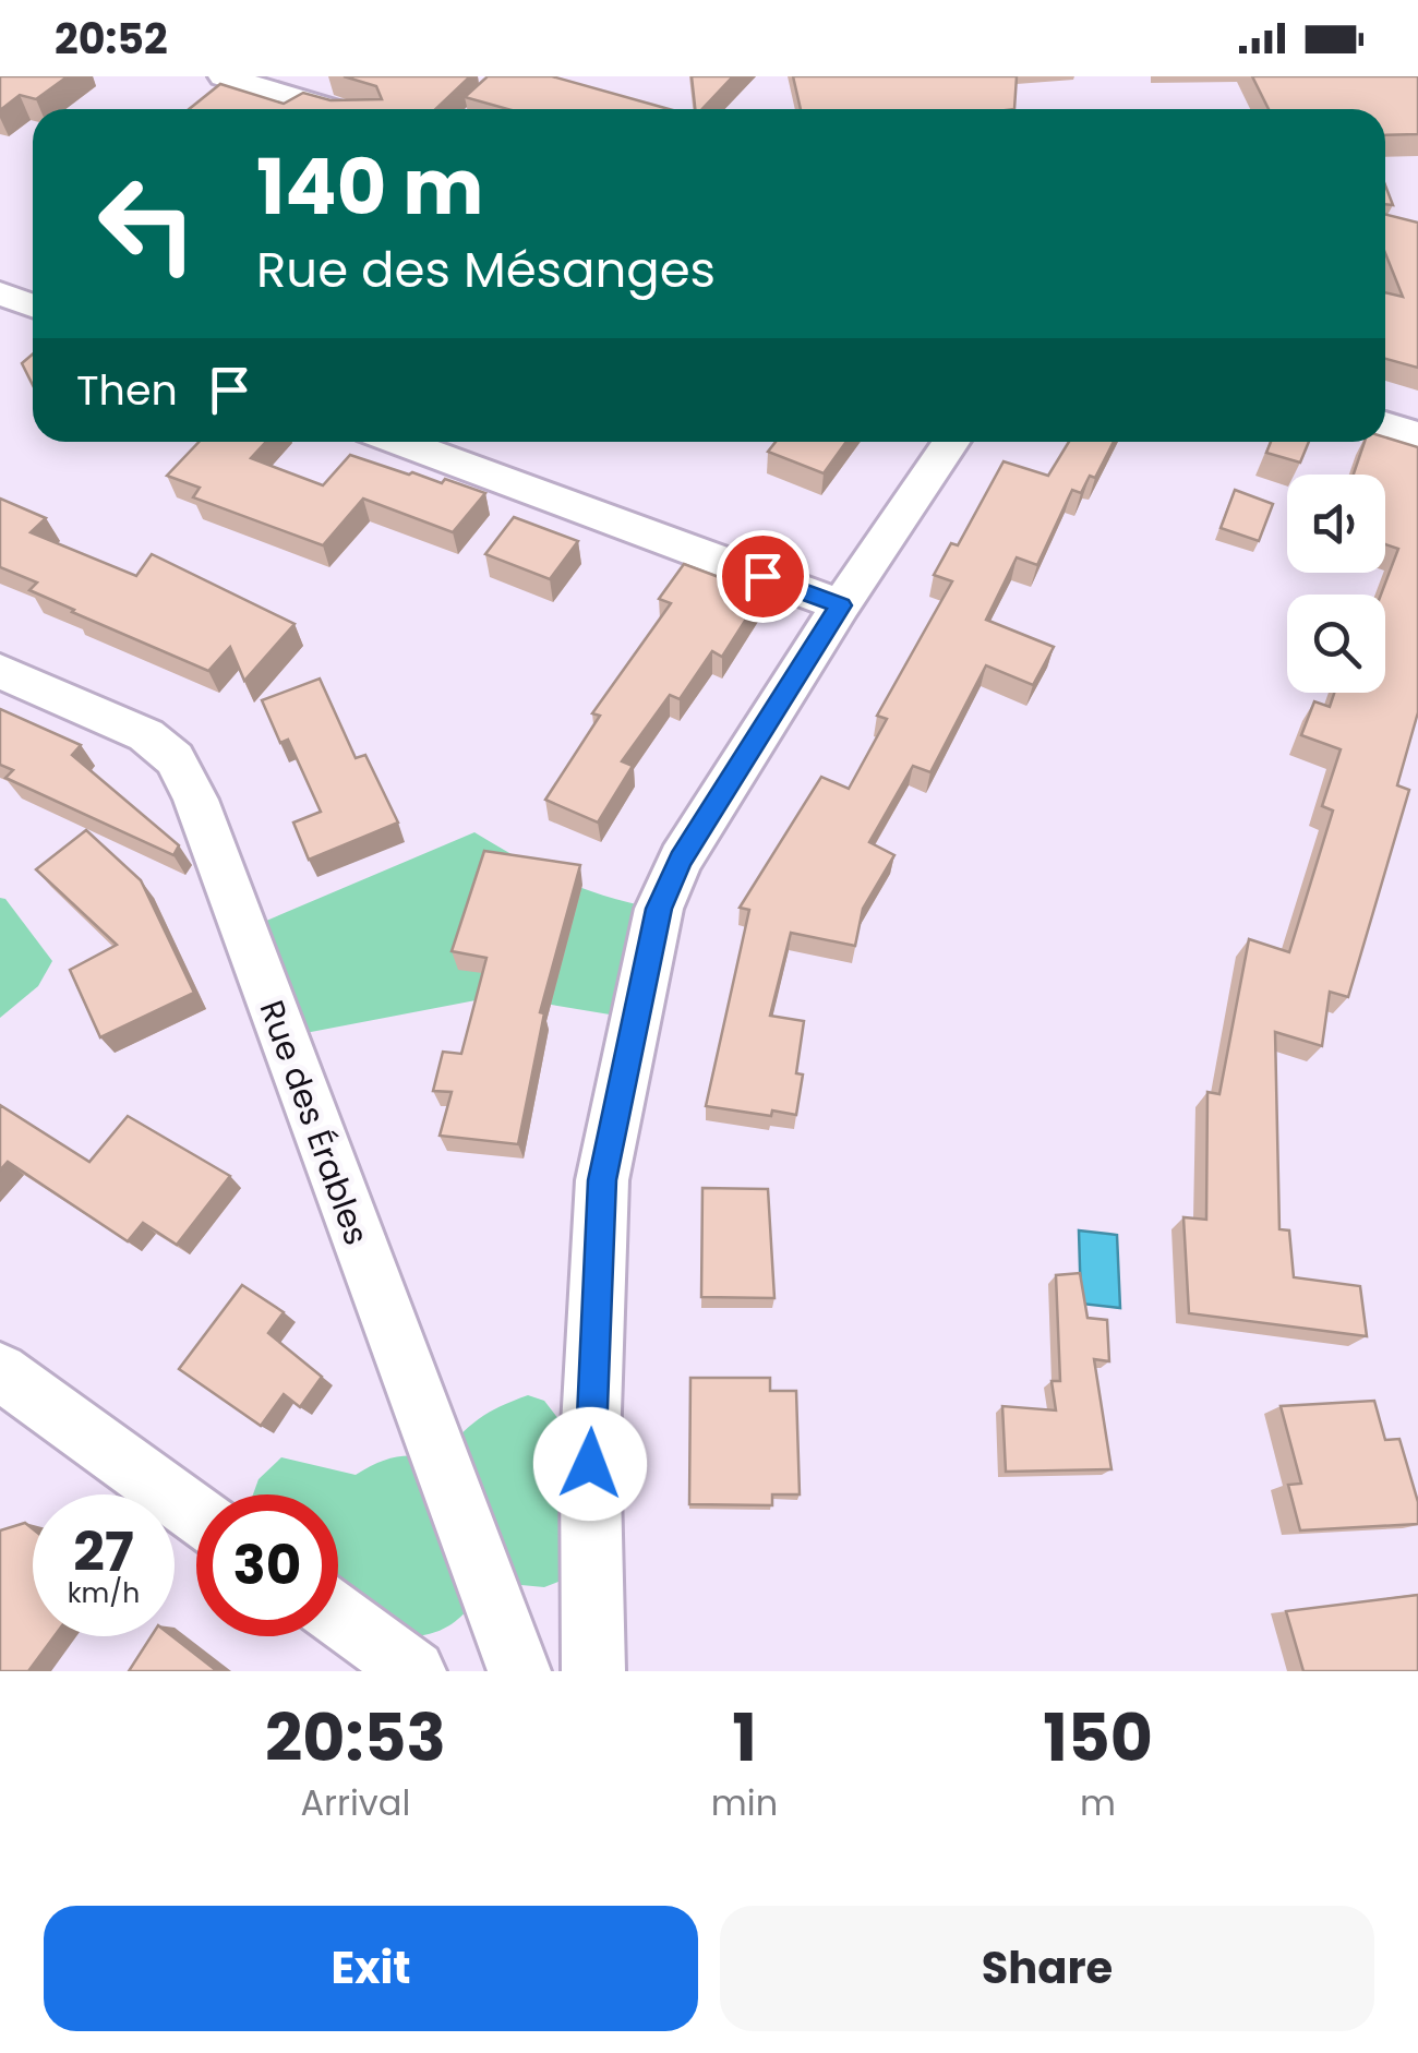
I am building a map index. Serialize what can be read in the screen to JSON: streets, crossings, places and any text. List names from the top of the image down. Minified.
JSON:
{"streets":{"street":["Rue des Érables"]},"page":{"status":"20:52","turn":["140 m","Rue des Mésanges"],"then":"Then","speed":"27 km/h","limit":"30","eta":["20:53","Arrival","1","min","150","m"],"buttons":["Exit","Share"]}}
